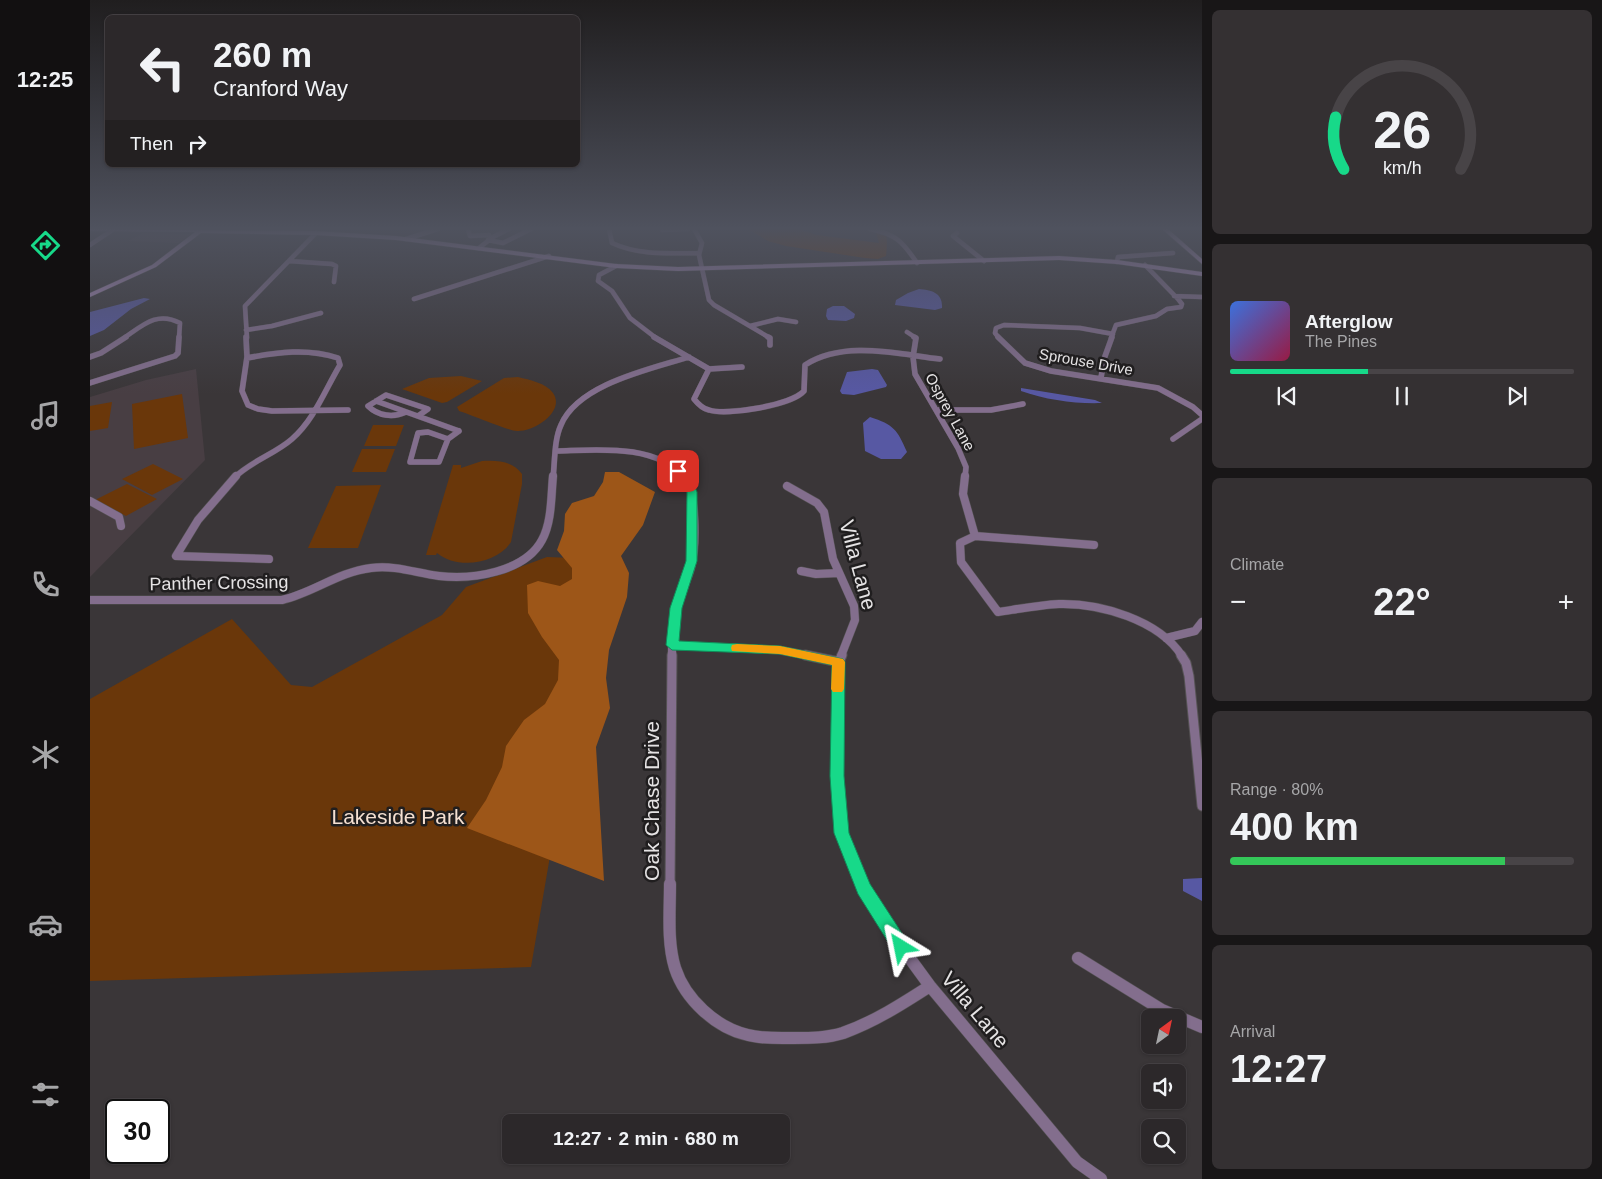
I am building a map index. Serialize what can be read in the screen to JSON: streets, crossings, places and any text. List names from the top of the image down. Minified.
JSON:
{"streets":{"street":["Sprouse Drive","Osprey Lane","Villa Lane","Panther Crossing","Oak Chase Drive"]},"crossings":[["Villa Lane","Oak Chase Drive"],["Panther Crossing","Oak Chase Drive"]],"parks":["Lakeside Park"],"north":"top right","page":{"tabs":"12:25","turn":["260 m","Cranford Way"],"then":"Then","song":["Afterglow","The Pines"],"tile":["Climate",["Range · 80%","400 km"],["Arrival","12:27"]],"heat":["−","22°","+"],"limit":"30","trip":"12:27 · 2 min · 680 m","gauge":["26","km/h"]}}
